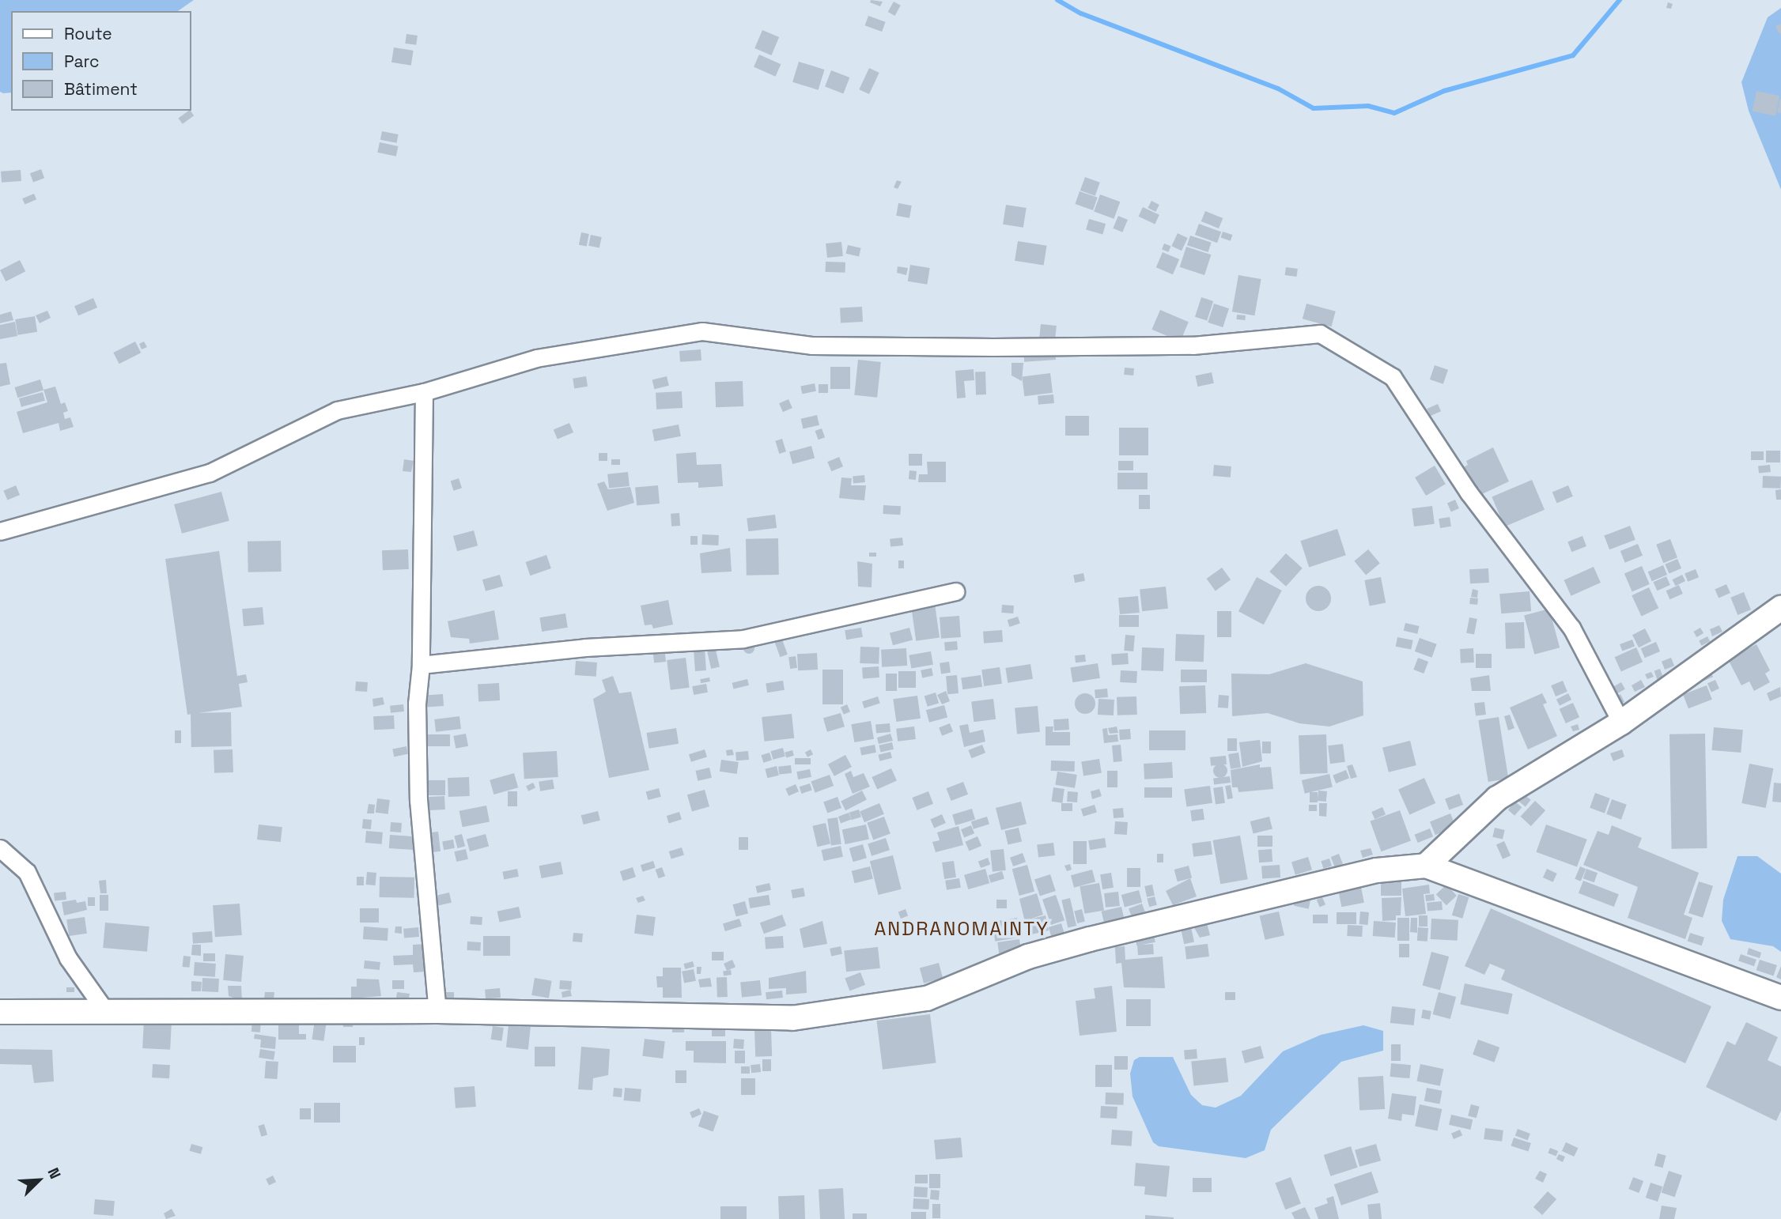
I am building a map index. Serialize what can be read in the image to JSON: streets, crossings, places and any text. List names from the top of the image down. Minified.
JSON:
{"districts":["ANDRANOMAINTY"],"legend":["Route","Parc","Bâtiment"],"north":"top right"}
